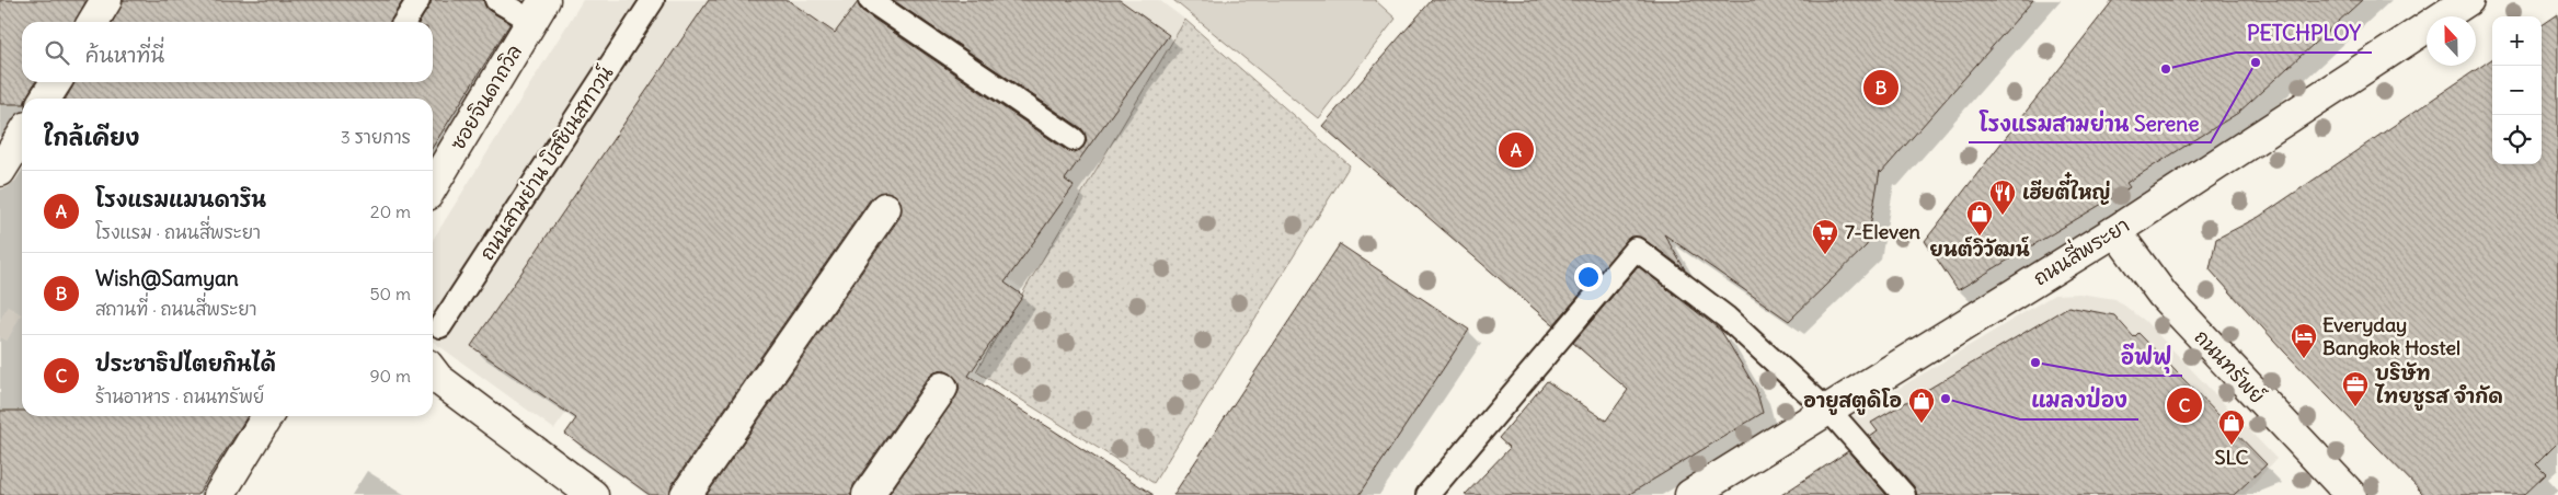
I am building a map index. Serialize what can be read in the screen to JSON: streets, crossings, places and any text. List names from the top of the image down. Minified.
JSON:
{"streets":{"street":["ซอยจินดาถวิล","ถนนสี่พระยา","ถนนทรัพย์"],"lane":["ถนนสามย่าน บิสซิเนสทาวน์"]},"crossings":[["ถนนสี่พระยา","ถนนทรัพย์"]],"places":{"other":["โรงแรมสามย่าน Serene","PETCHPLOY","อีฟฟุ","แมลงป่อง"],"restaurant":["เฮียตี๋ใหญ่"],"shop":["ยนต์วิวัฒน์","อายูสตูดิโอ","SLC"],"supermarket":["7-Eleven"],"hotel":["Everyday Bangkok Hostel"],"office":["บริษัท ไทยชูรส จำกัด"]},"north":"top","page":{"map_buttons":["+","−"],"search":"ค้นหาที่นี่","pins":["B","A","C"],"heading":["ใกล้เคียง","3 รายการ"],"list":[{"mark":"A","name":"โรงแรมแมนดาริน","note":"โรงแรม · ถนนสี่พระยา","value":"20 m"},{"mark":"B","name":"Wish@Samyan","note":"สถานที่ · ถนนสี่พระยา","value":"50 m"},{"mark":"C","name":"ประชาธิปไตยกินได้","note":"ร้านอาหาร · ถนนทรัพย์","value":"90 m"}]}}
